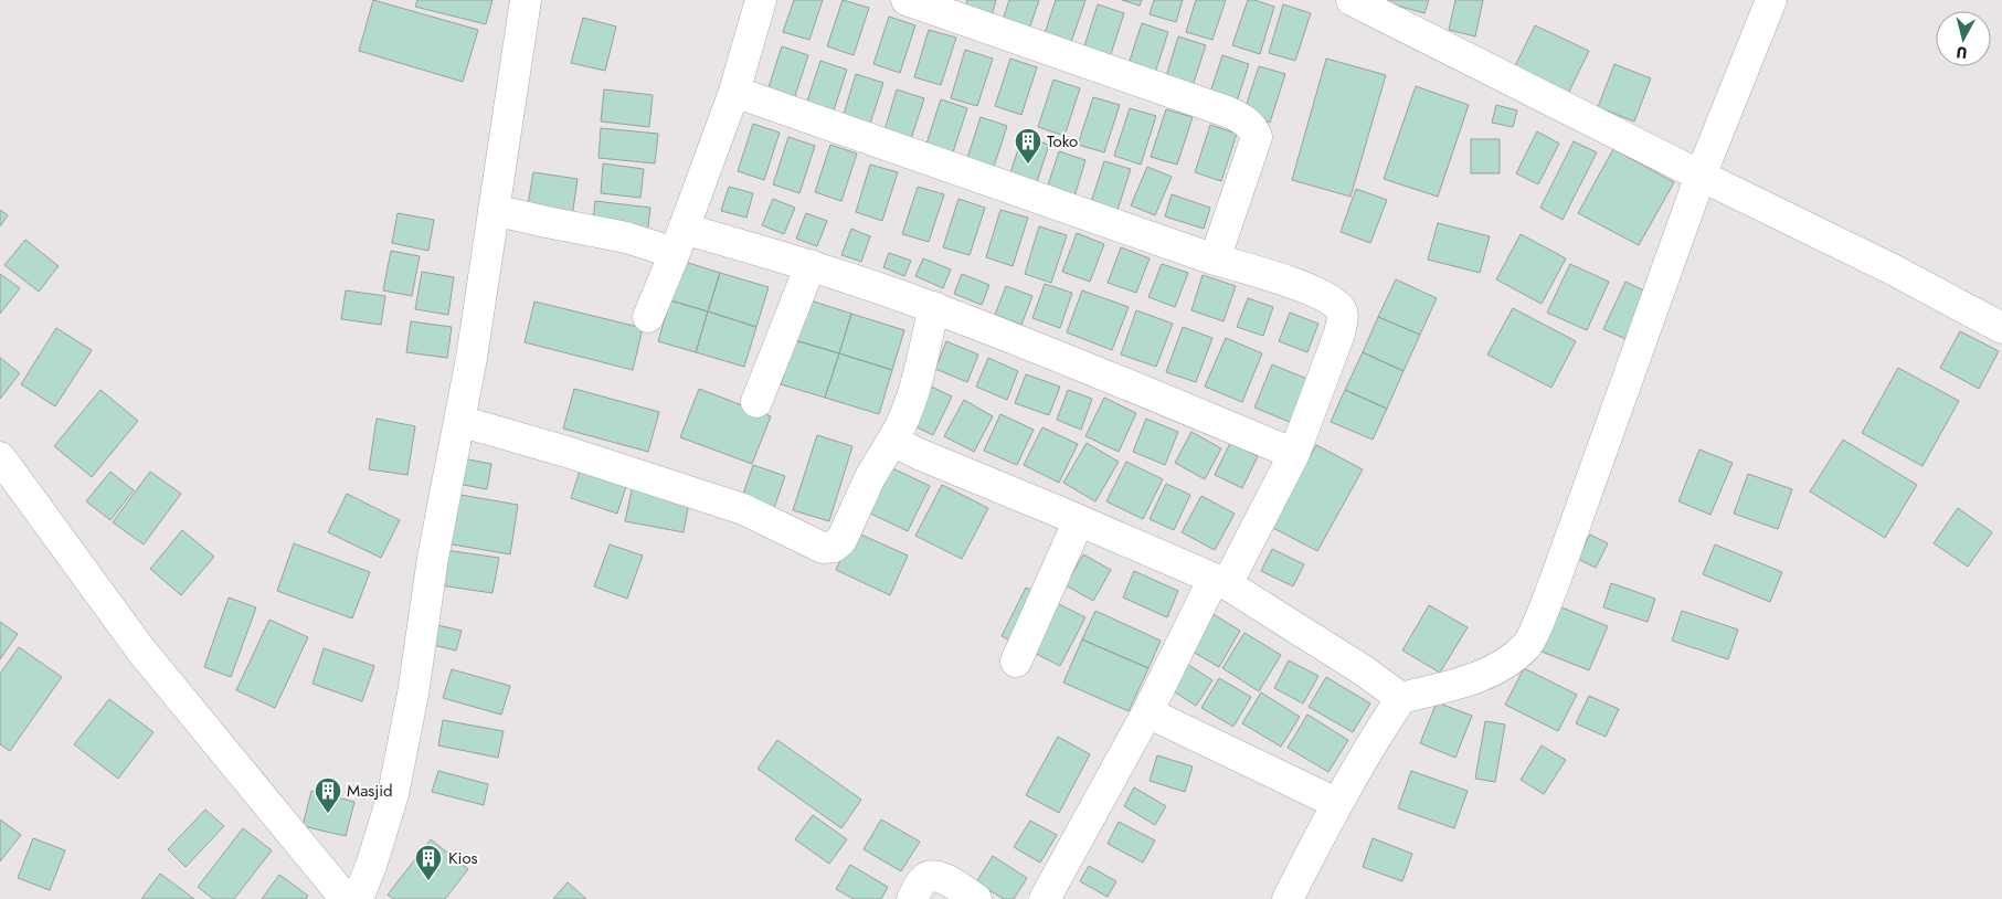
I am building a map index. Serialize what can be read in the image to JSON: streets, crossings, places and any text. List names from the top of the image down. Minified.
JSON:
{"places":{"building":["Toko","Masjid","Kios"]},"north":"bottom"}
